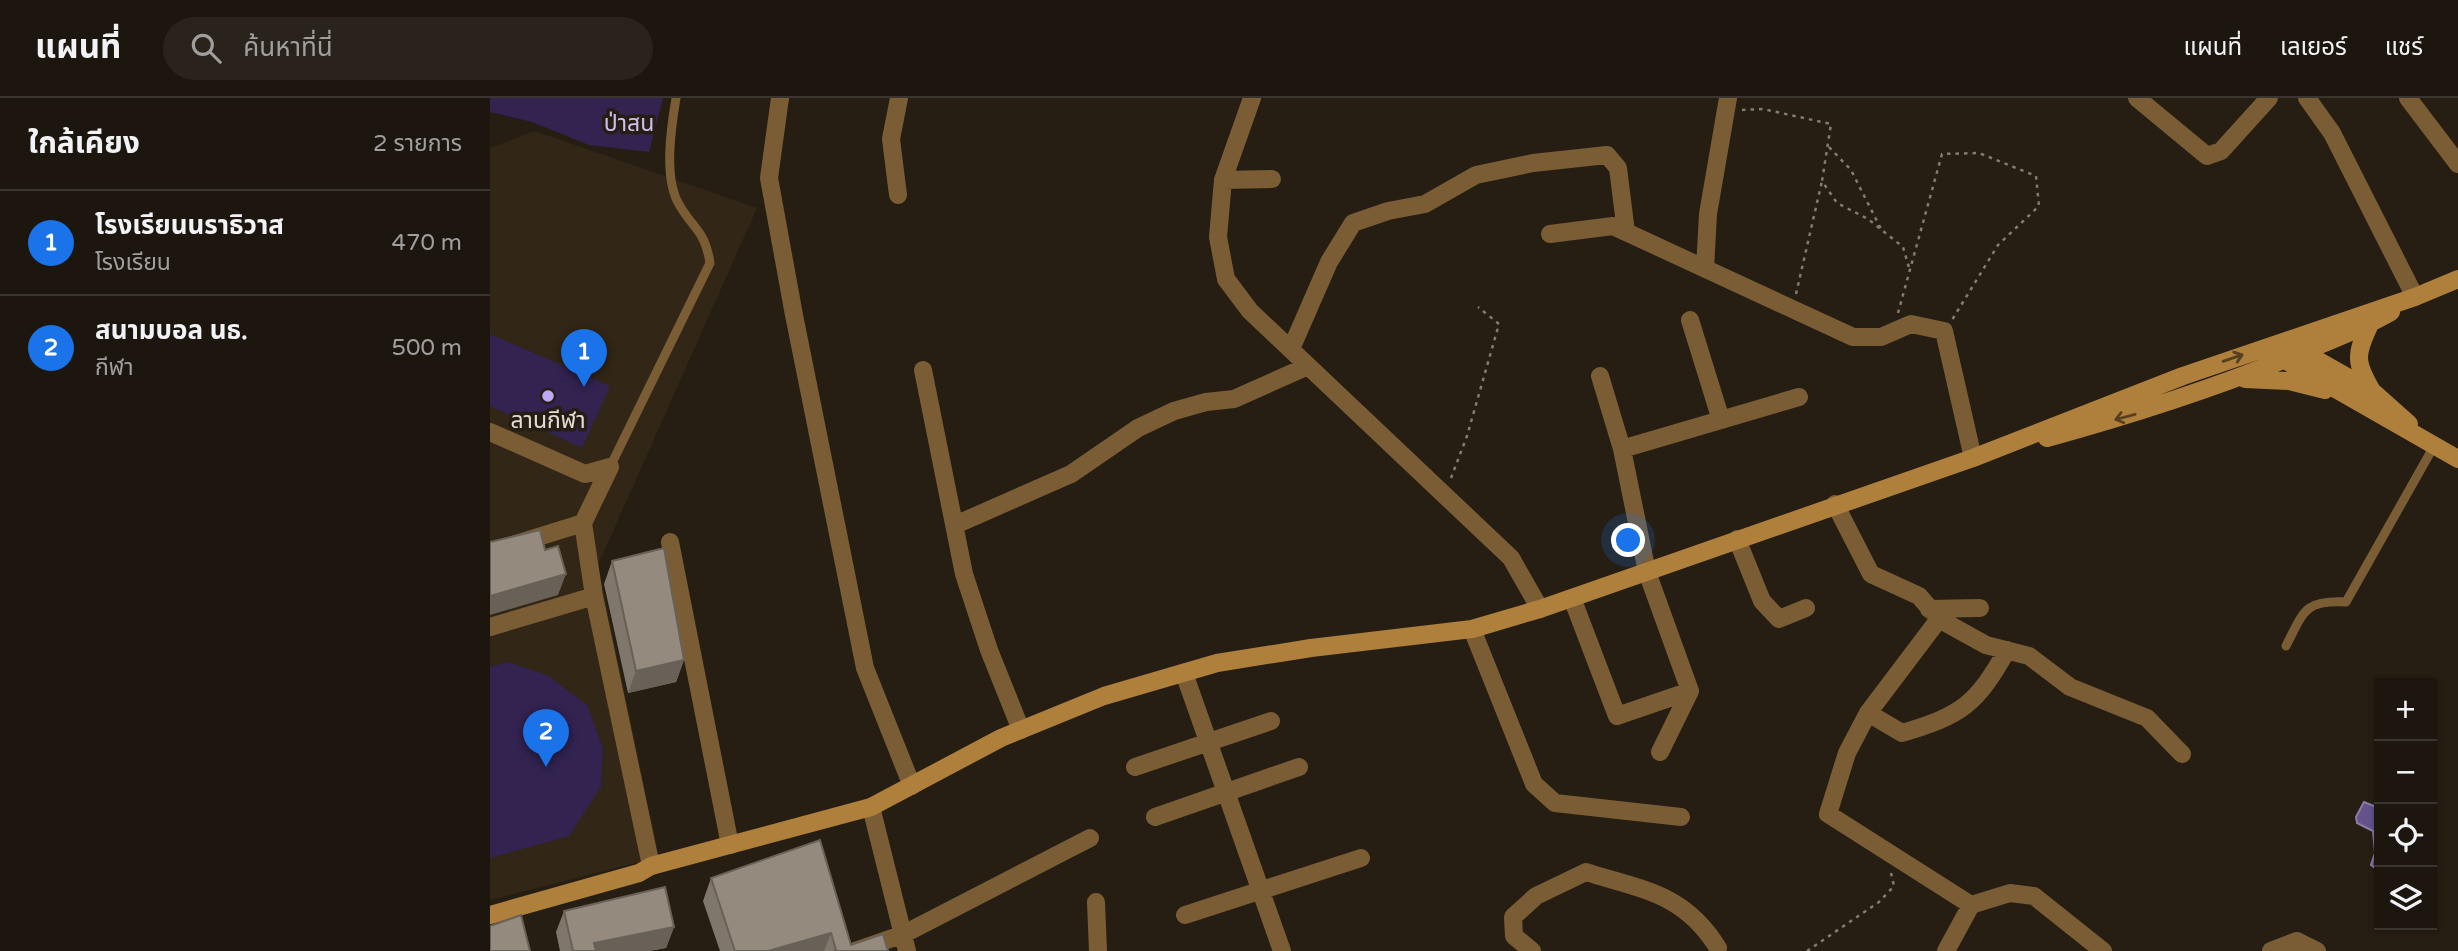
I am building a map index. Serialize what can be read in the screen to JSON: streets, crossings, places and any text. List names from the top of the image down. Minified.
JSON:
{"parks":["ป่าสน"],"places":["ลานกีฬา"],"page":{"header":"แผนที่","search":"ค้นหาที่นี่","nav":["แผนที่","เลเยอร์","แชร์"],"heading":["ใกล้เคียง","2 รายการ"],"list":[{"mark":"1","name":"โรงเรียนนราธิวาส","note":"โรงเรียน","value":"470 m"},{"mark":"2","name":"สนามบอล นธ.","note":"กีฬา","value":"500 m"}],"pins":["1","2"],"map_buttons":["+","−"]}}
